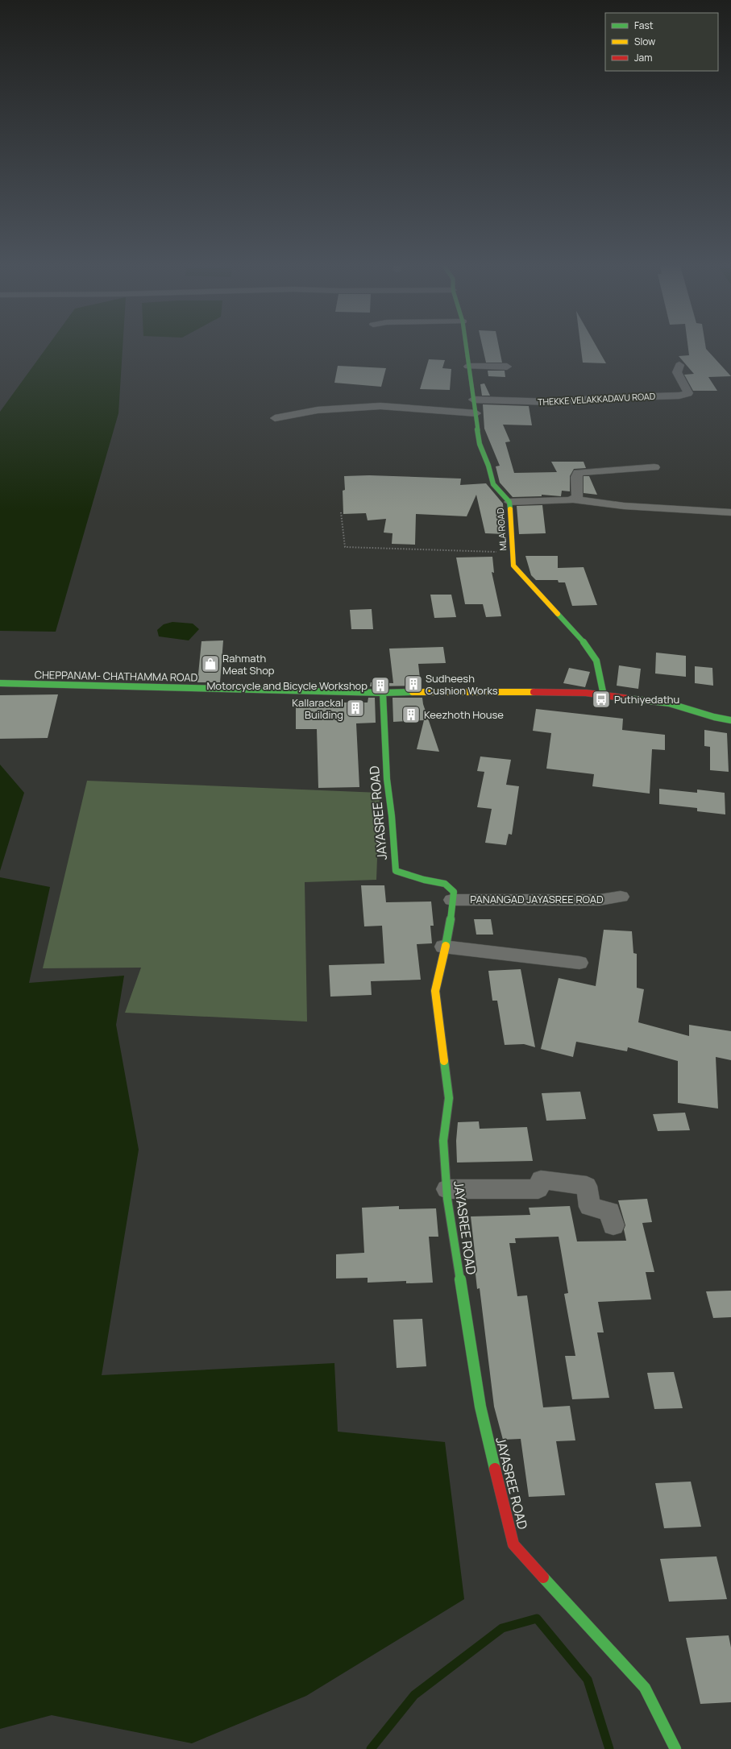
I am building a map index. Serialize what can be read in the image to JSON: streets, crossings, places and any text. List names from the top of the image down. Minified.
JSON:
{"streets":{"street":["THEKKE VELAKKADAVU ROAD","MLA ROAD","CHEPPANAM- CHATHAMMA ROAD","JAYASREE ROAD","PANANGAD JAYASREE ROAD"]},"crossings":[["THEKKE VELAKKADAVU ROAD","MLA ROAD"],["MLA ROAD","CHEPPANAM- CHATHAMMA ROAD"],["CHEPPANAM- CHATHAMMA ROAD","JAYASREE ROAD"],["JAYASREE ROAD","PANANGAD JAYASREE ROAD"]],"places":{"shop":["Rahmath Meat Shop"],"building":["Sudheesh Cushion Works","Motorcycle and Bicycle Workshop","Kallarackal Building","Keezhoth House"],"bus stop":["Puthiyedathu"]},"legend":["Fast","Slow","Jam"]}
